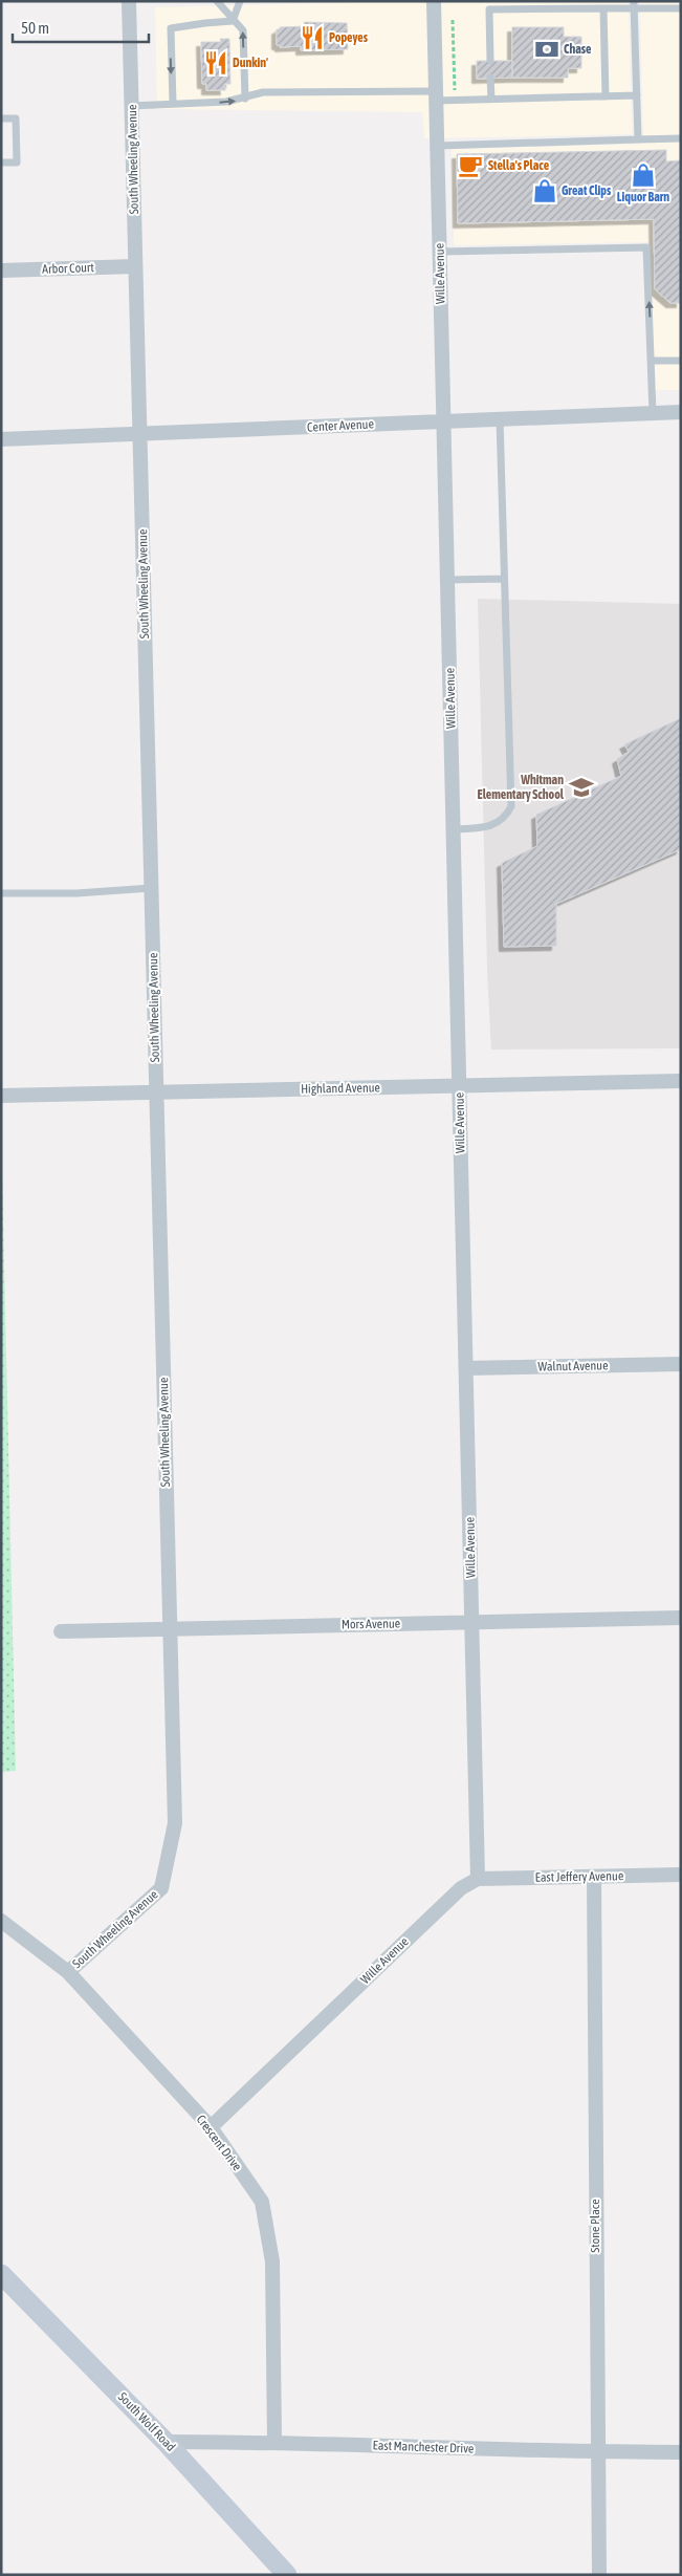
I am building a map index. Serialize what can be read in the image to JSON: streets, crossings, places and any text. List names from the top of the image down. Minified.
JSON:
{"streets":{"main road":["South Wolf Road"],"street":["South Wheeling Avenue","Arbor Court","Wille Avenue","Center Avenue","Highland Avenue","Walnut Avenue","Mors Avenue","East Jeffery Avenue","Crescent Drive","Stone Place","East Manchester Drive"]},"crossings":[["South Wheeling Avenue","Arbor Court"],["South Wheeling Avenue","Center Avenue"],["South Wheeling Avenue","Highland Avenue"],["South Wheeling Avenue","Mors Avenue"],["South Wheeling Avenue","Crescent Drive"],["Wille Avenue","Center Avenue"],["Wille Avenue","Highland Avenue"],["Wille Avenue","Walnut Avenue"],["Wille Avenue","Mors Avenue"],["Wille Avenue","East Jeffery Avenue"],["Wille Avenue","Crescent Drive"],["East Jeffery Avenue","Stone Place"],["Crescent Drive","East Manchester Drive"],["Stone Place","East Manchester Drive"],["South Wolf Road","East Manchester Drive"]],"places":{"restaurant":["Popeyes","Dunkin'"],"bank":["Chase"],"cafe":["Stella's Place"],"shop":["Liquor Barn","Great Clips"],"school or university":["Whitman Elementary School"]},"scale_bar":"50 m"}
